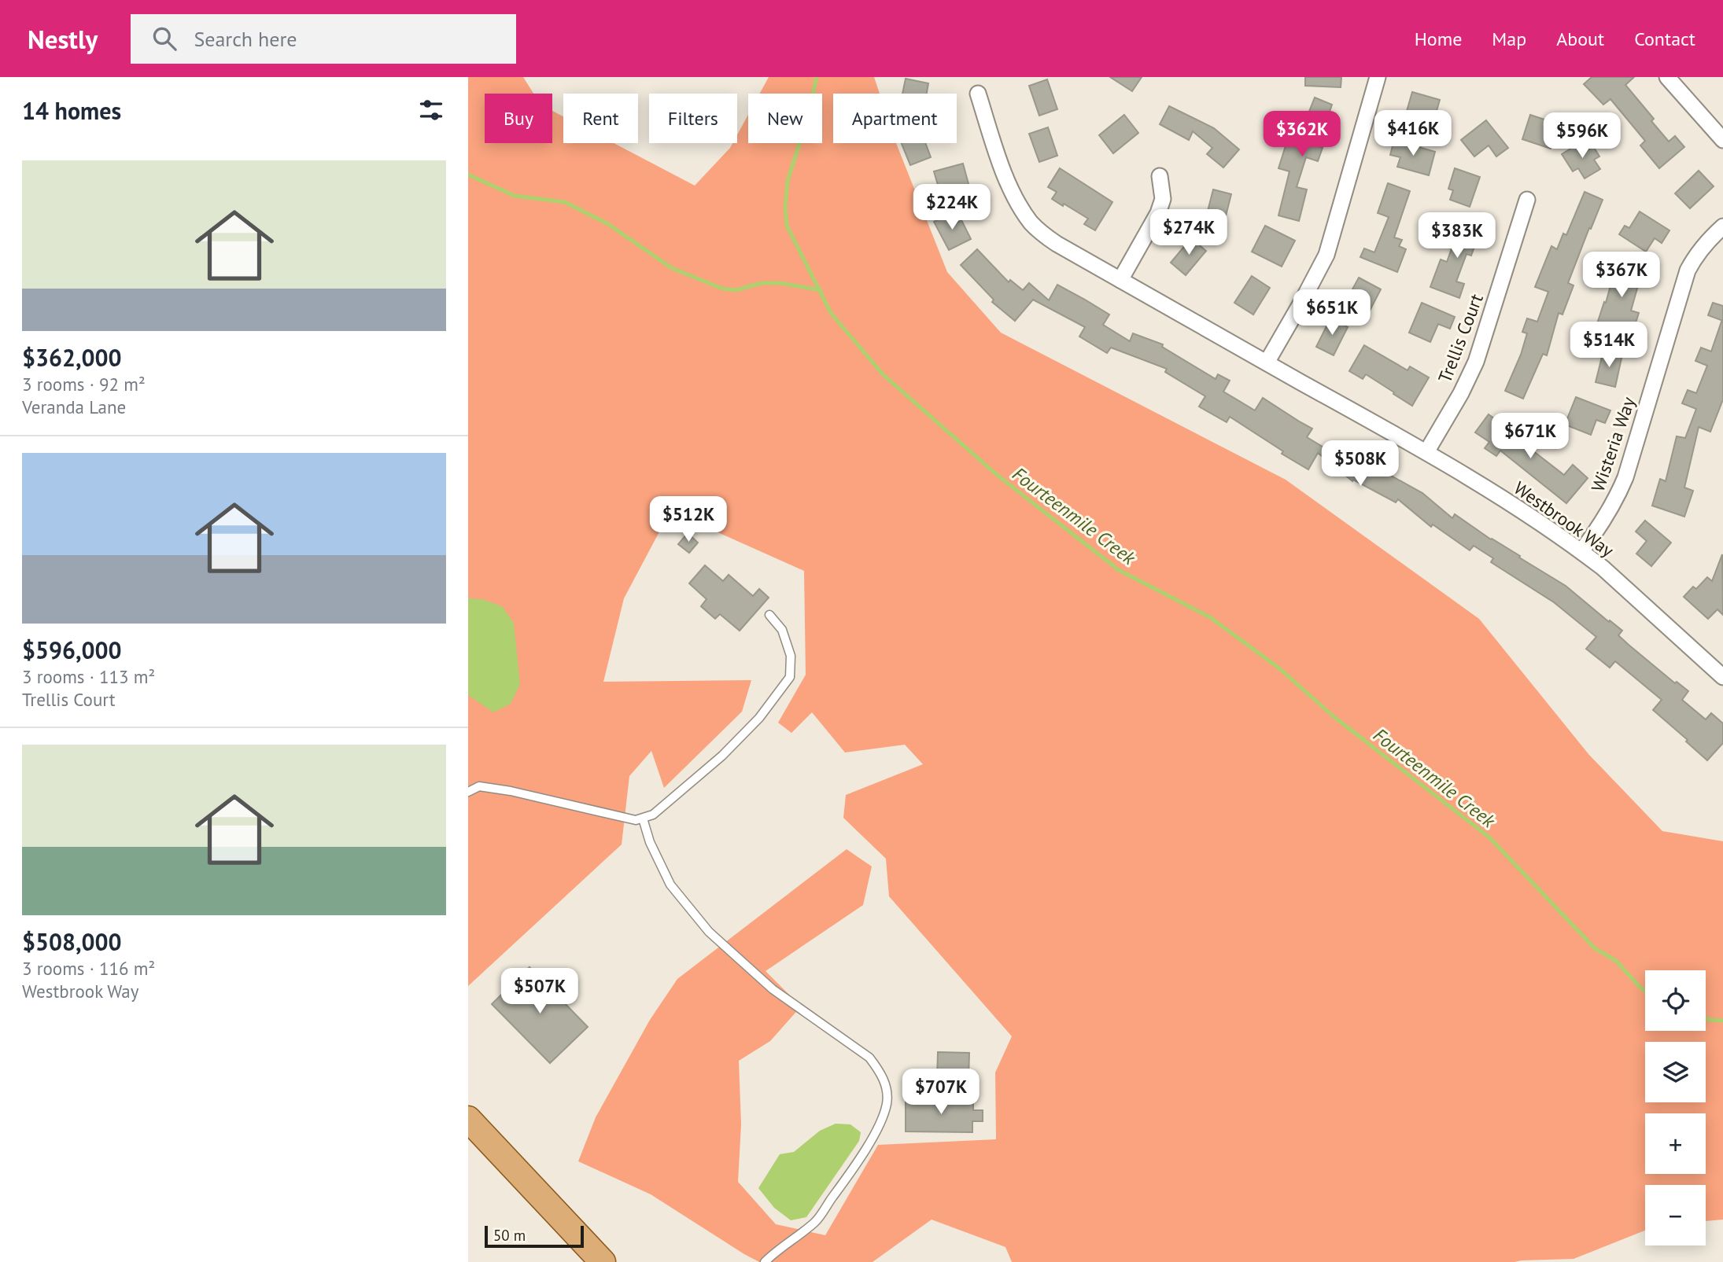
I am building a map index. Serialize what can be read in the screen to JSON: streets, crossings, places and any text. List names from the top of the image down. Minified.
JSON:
{"streets":{"street":["Trellis Court","Wisteria Way","Westbrook Way"]},"crossings":[["Trellis Court","Westbrook Way"],["Wisteria Way","Westbrook Way"]],"water":["Fourteenmile Creek"],"scale_bar":"50 m","page":{"header":"Nestly","search":"Search here","nav":["Home","Map","About","Contact"],"heading":"14 homes","chip":["Buy","Rent","Filters","New","Apartment"],"price":["$416K","$362K","$596K","$224K","$274K","$383K","$367K","$651K","$514K","$671K","$508K","$512K","$507K","$707K"],"list":[{"name":"$362,000","note":"3 rooms · 92 m² · Veranda Lane"},{"name":"$596,000","note":"3 rooms · 113 m² · Trellis Court"},{"name":"$508,000","note":"3 rooms · 116 m² · Westbrook Way"}],"map_buttons":["+","−"],"scale":"50 m"}}
